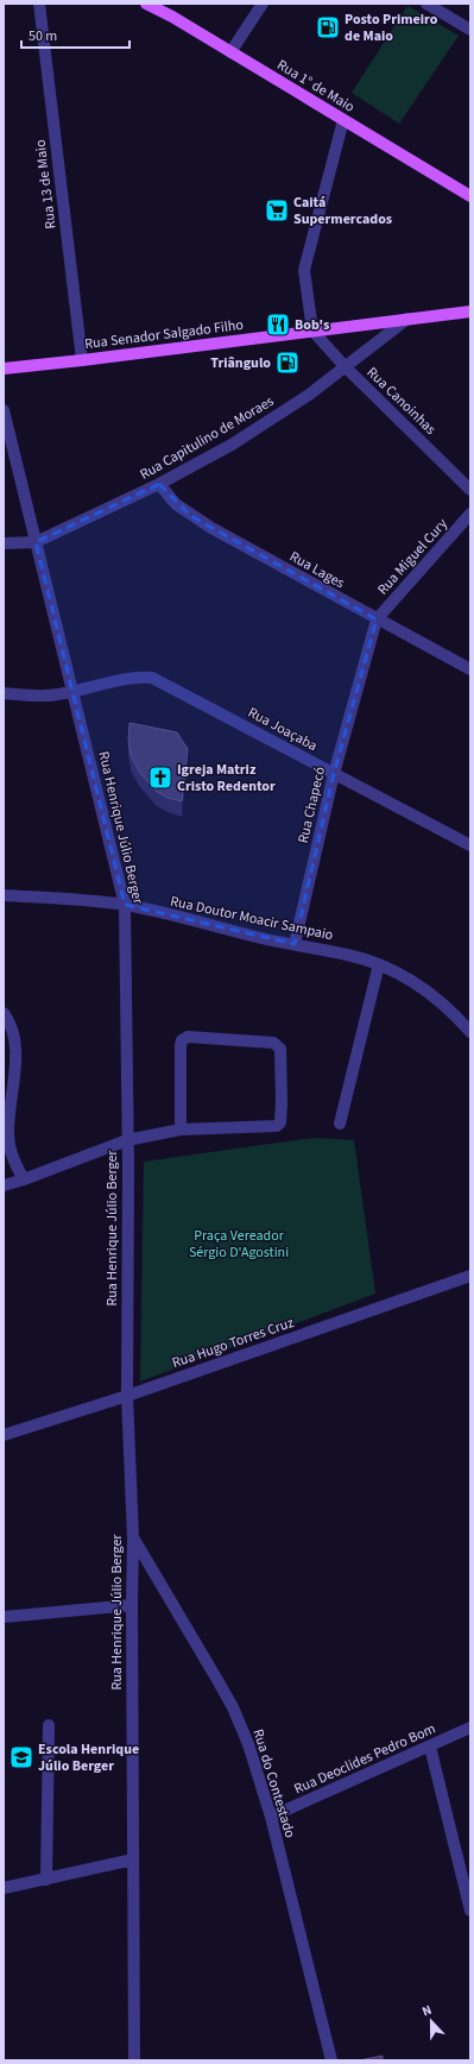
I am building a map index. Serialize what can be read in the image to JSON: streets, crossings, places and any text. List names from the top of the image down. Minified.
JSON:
{"streets":{"main road":["Rua 1° de Maio","Rua Senador Salgado Filho"],"street":["Rua 13 de Maio","Rua Canoinhas","Rua Capitulino de Moraes","Rua Miguel Cury","Rua Lages","Rua Joaçaba","Rua Chapecó","Rua Henrique Júlio Berger","Rua Doutor Moacir Sampaio","Rua Hugo Torres Cruz","Rua Deoclides Pedro Bom","Rua do Contestado"]},"crossings":[["Rua 13 de Maio","Rua Senador Salgado Filho"],["Rua Senador Salgado Filho","Rua Canoinhas"],["Rua Senador Salgado Filho","Rua Capitulino de Moraes"],["Rua Canoinhas","Rua Capitulino de Moraes"],["Rua Capitulino de Moraes","Rua Lages"],["Rua Capitulino de Moraes","Rua Henrique Júlio Berger"],["Rua Miguel Cury","Rua Lages"],["Rua Miguel Cury","Rua Chapecó"],["Rua Lages","Rua Chapecó"],["Rua Joaçaba","Rua Chapecó"],["Rua Joaçaba","Rua Henrique Júlio Berger"],["Rua Chapecó","Rua Doutor Moacir Sampaio"],["Rua Henrique Júlio Berger","Rua Doutor Moacir Sampaio"],["Rua Henrique Júlio Berger","Rua Hugo Torres Cruz"],["Rua Henrique Júlio Berger","Rua do Contestado"],["Rua Deoclides Pedro Bom","Rua do Contestado"]],"parks":["Praça Vereador Sérgio D'Agostini"],"places":{"fuel station":["Posto Primeiro de Maio","Triângulo"],"supermarket":["Caitá Supermercados"],"restaurant":["Bob's"],"church":["Igreja Matriz Cristo Redentor"],"school or university":["Escola Henrique Júlio Berger"]},"scale_bar":"50 m","north":"top"}
